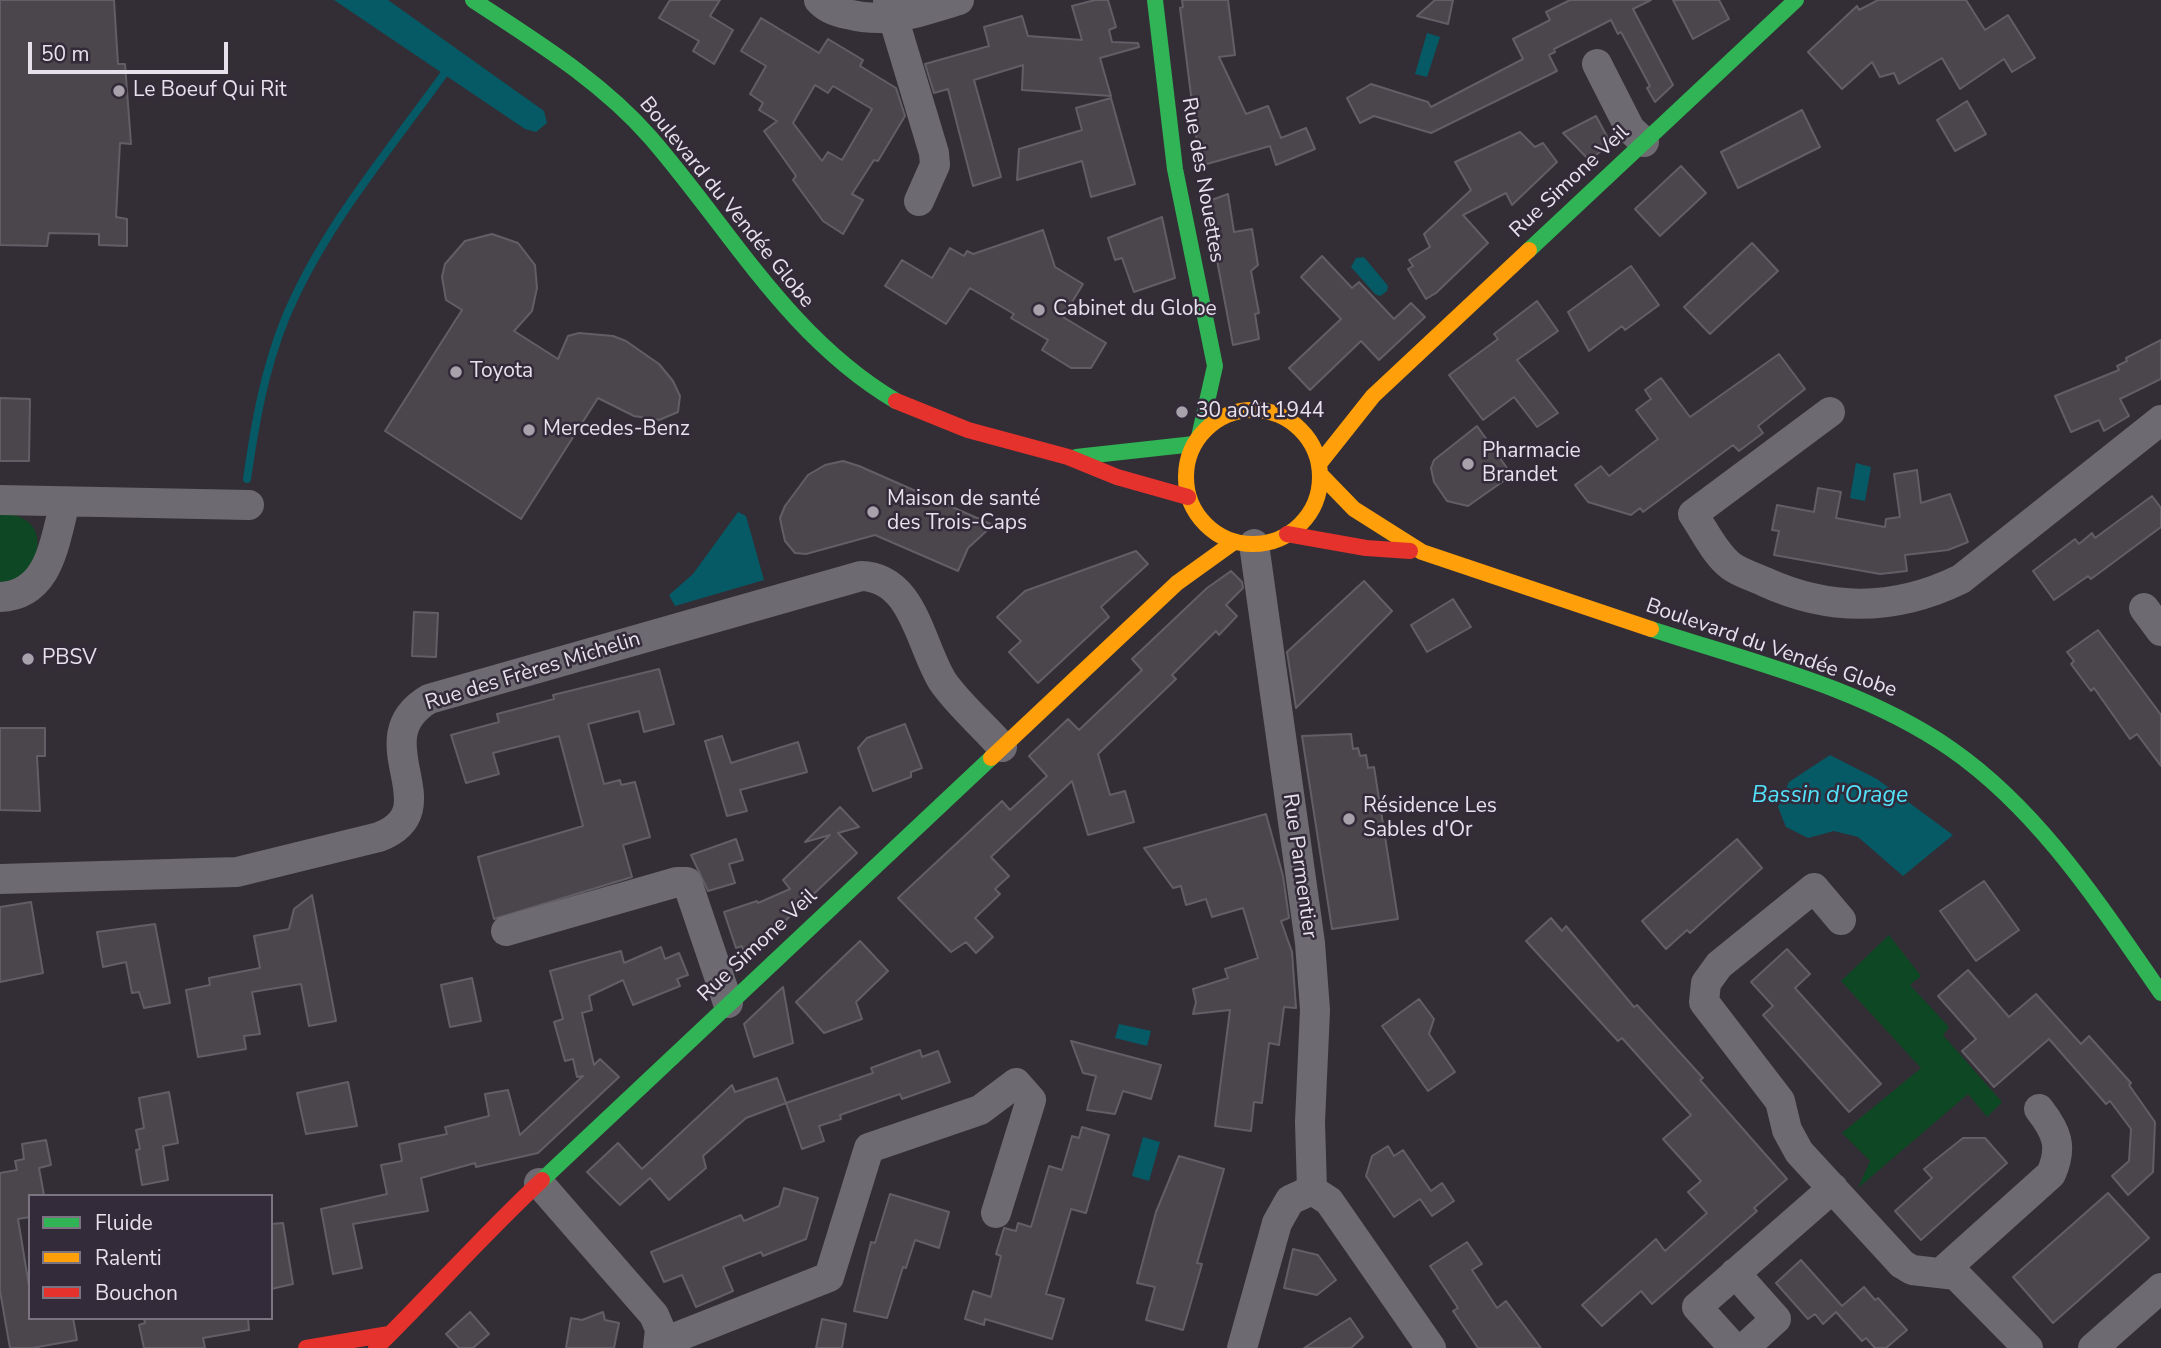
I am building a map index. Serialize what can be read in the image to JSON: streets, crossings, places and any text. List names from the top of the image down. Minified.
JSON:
{"streets":{"main road":["Rue des Nouettes","Rue Simone Veil","Boulevard du Vendée Globe"],"street":["Rue des Frères Michelin","Rue Parmentier"]},"crossings":[["Rue des Nouettes","Rue Simone Veil"],["Rue des Nouettes","Boulevard du Vendée Globe"],["Rue des Nouettes","Rue Parmentier"],["Rue Simone Veil","Boulevard du Vendée Globe"],["Rue Simone Veil","Rue des Frères Michelin"],["Rue Simone Veil","Rue Parmentier"],["Boulevard du Vendée Globe","Rue Parmentier"]],"water":["Bassin d'Orage"],"places":["Le Boeuf Qui Rit","Cabinet du Globe","Toyota","30 août 1944","Mercedes-Benz","Pharmacie Brandet","Maison de santé des Trois-Caps","PBSV","Résidence Les Sables d'Or"],"legend":["Fluide","Ralenti","Bouchon"],"scale_bar":"50 m"}
